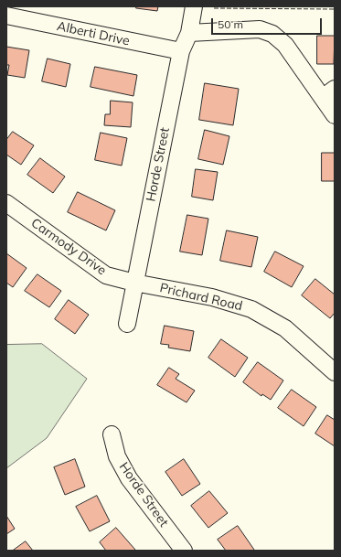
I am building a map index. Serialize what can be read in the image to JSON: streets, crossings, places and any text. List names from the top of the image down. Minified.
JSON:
{"streets":{"street":["Alberti Drive","Horde Street","Carmody Drive","Prichard Road"]},"crossings":[["Alberti Drive","Horde Street"],["Horde Street","Carmody Drive"],["Horde Street","Prichard Road"],["Carmody Drive","Prichard Road"]],"scale_bar":"50 m"}
